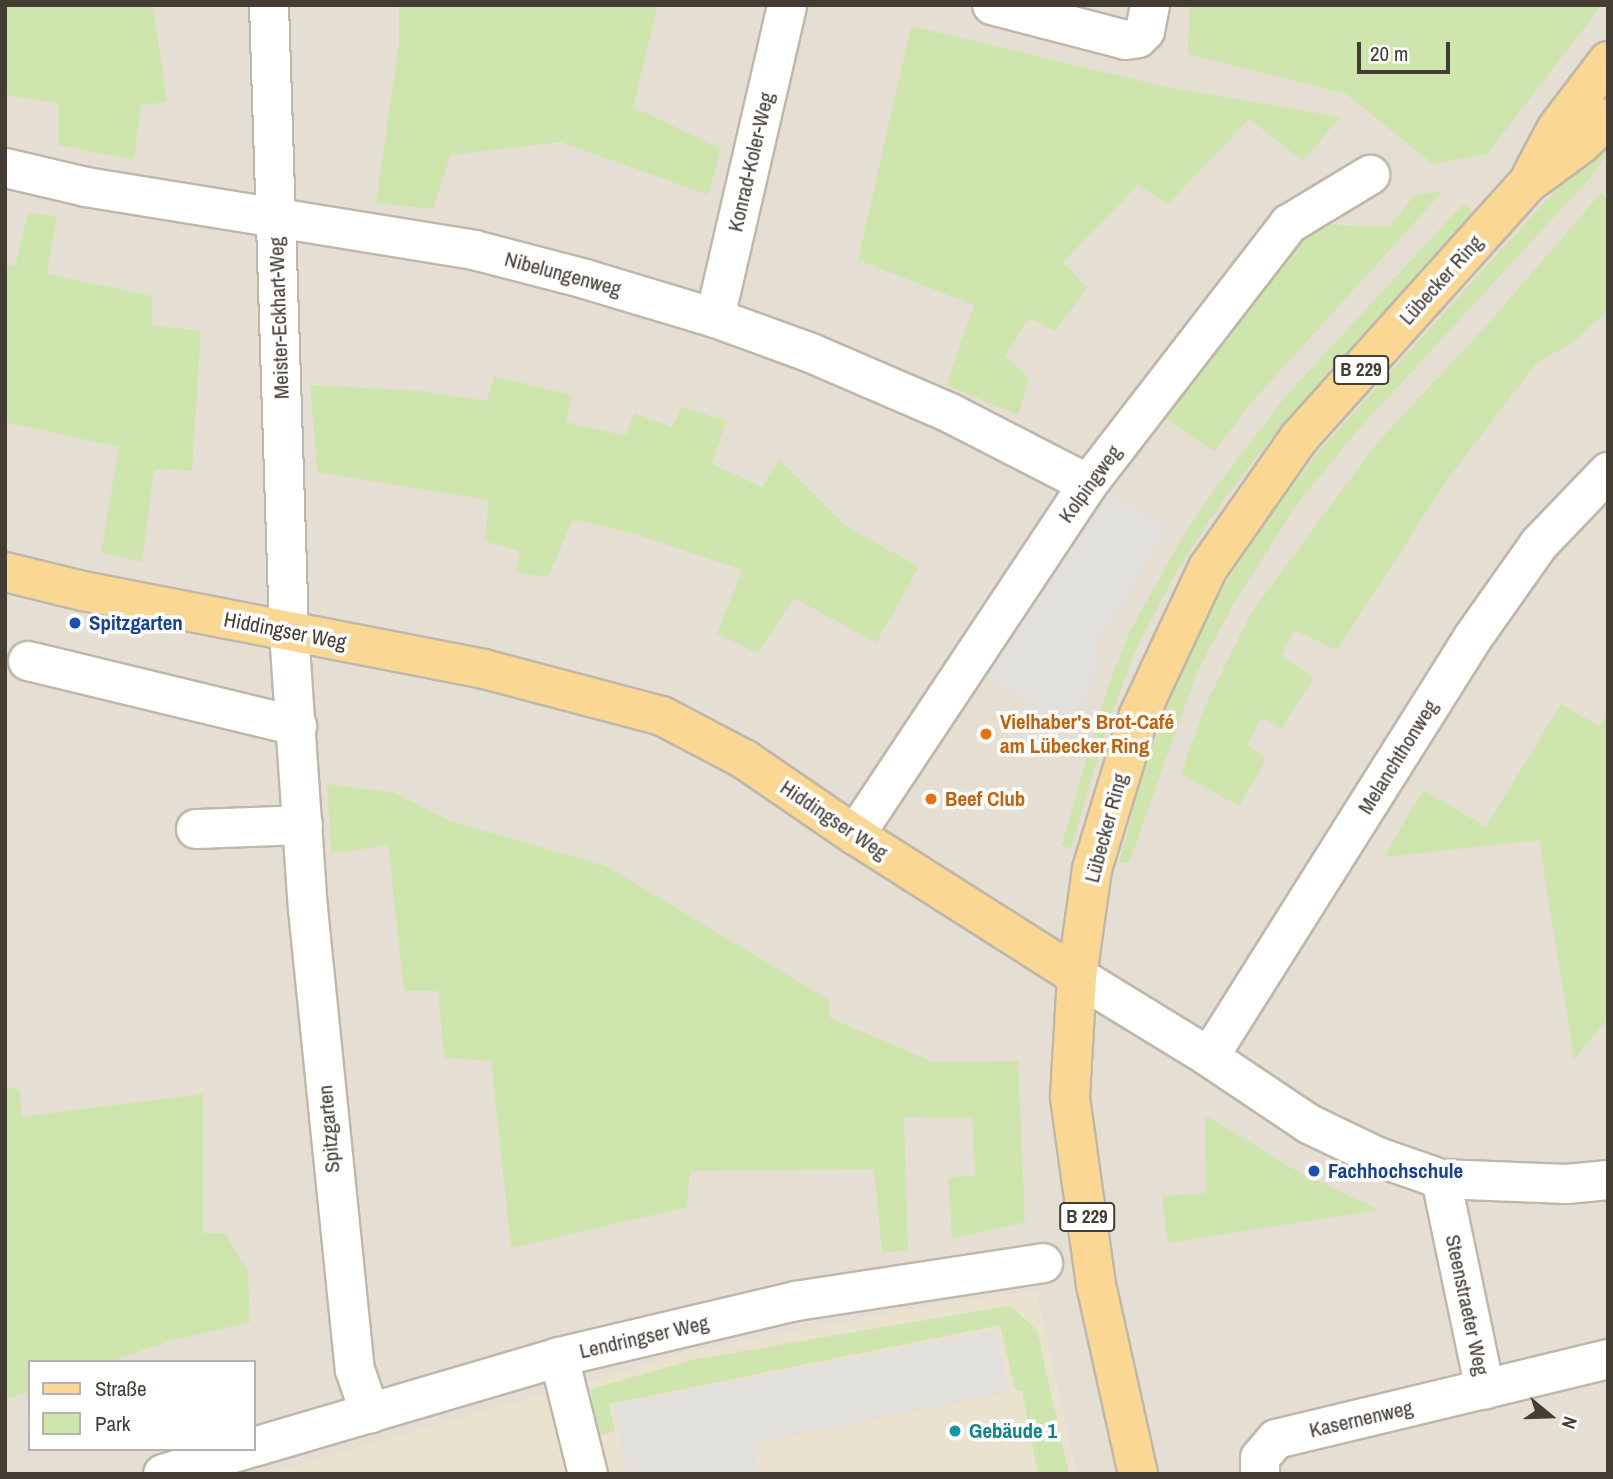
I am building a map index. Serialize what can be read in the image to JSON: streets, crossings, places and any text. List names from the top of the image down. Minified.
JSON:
{"streets":{"main road":["Lübecker Ring","B 229","Hiddingser Weg"],"street":["Konrad-Koler-Weg","Nibelungenweg","Meister-Eckhart-Weg","Kolpingweg","Melanchthonweg","Spitzgarten","Steenstraeter Weg","Lendringser Weg","Kasernenweg"]},"crossings":[["Konrad-Koler-Weg","Nibelungenweg"],["Nibelungenweg","Meister-Eckhart-Weg"],["Nibelungenweg","Kolpingweg"],["Lübecker Ring","Hiddingser Weg"],["Meister-Eckhart-Weg","Hiddingser Weg"],["Meister-Eckhart-Weg","Spitzgarten"],["Kolpingweg","Hiddingser Weg"],["Hiddingser Weg","Melanchthonweg"],["Hiddingser Weg","Spitzgarten"],["Hiddingser Weg","Steenstraeter Weg"],["Spitzgarten","Lendringser Weg"],["Steenstraeter Weg","Kasernenweg"]],"places":["Spitzgarten","Vielhaber's Brot-Café am Lübecker Ring","Beef Club","Fachhochschule","Gebäude 1"],"legend":["Straße","Park"],"scale_bar":"20 m","north":"right"}
